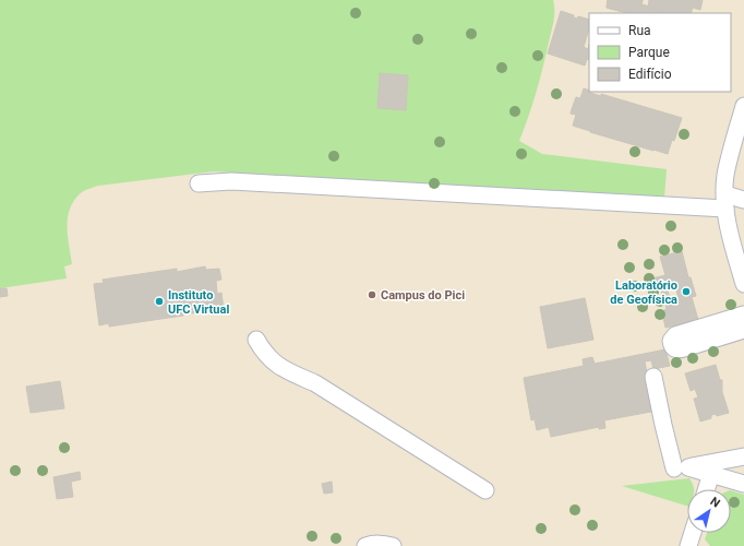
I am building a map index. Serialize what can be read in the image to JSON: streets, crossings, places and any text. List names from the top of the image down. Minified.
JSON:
{"places":["Laboratório de Geofísica","Campus do Pici","Instituto UFC Virtual"],"legend":["Rua","Parque","Edifício"],"north":"top right"}
